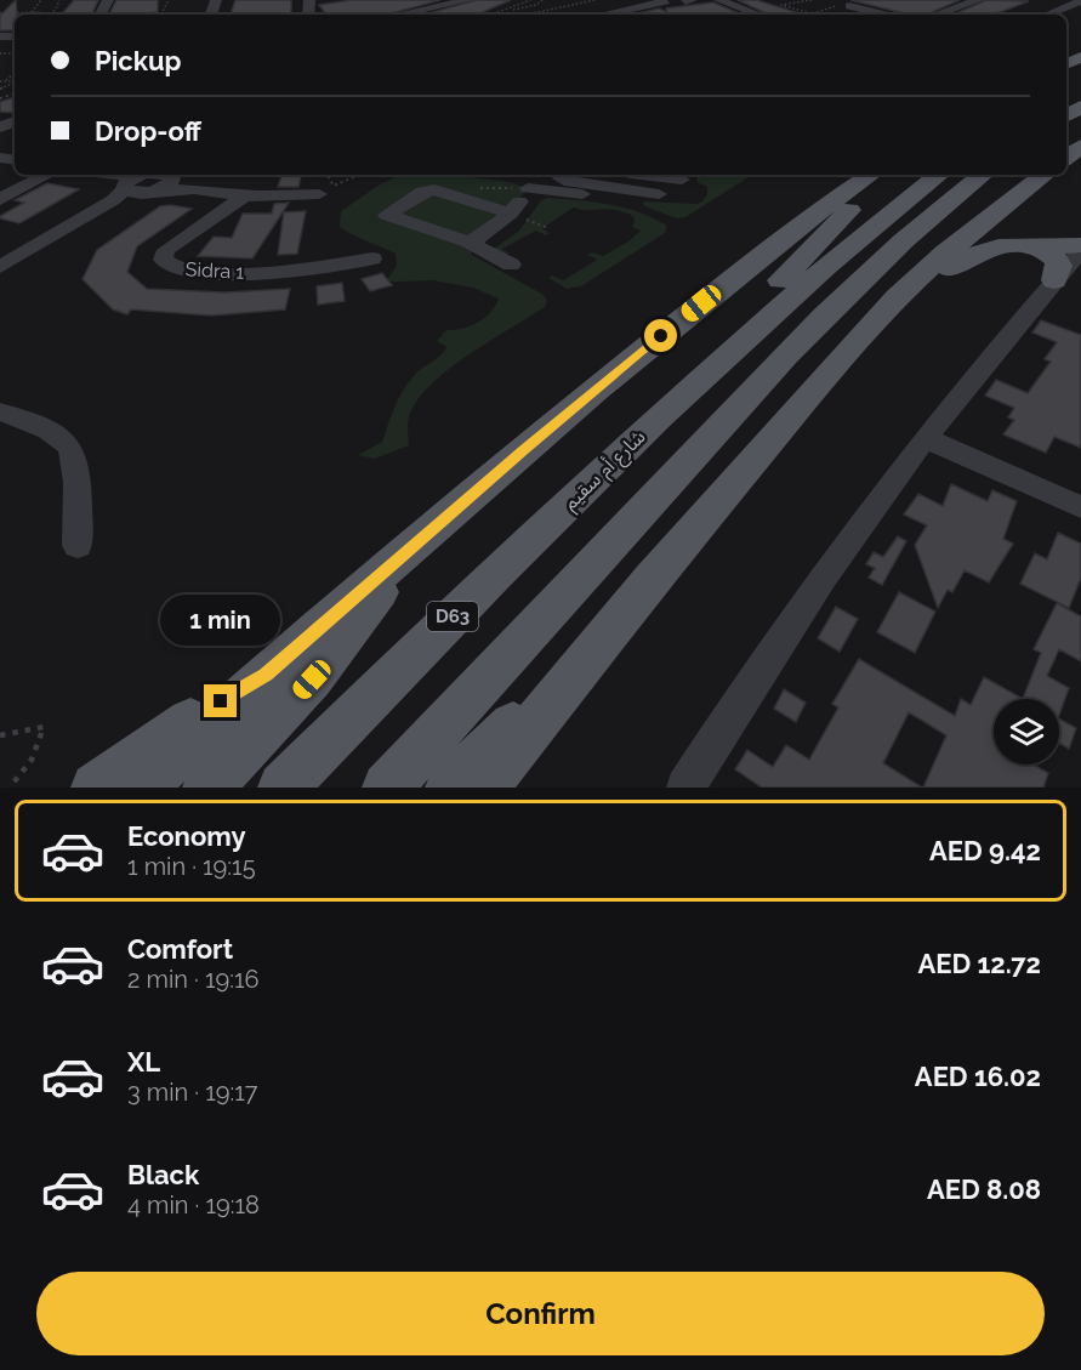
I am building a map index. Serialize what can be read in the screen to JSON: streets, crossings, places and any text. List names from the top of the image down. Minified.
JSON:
{"streets":{"main road":["شارع أم سقيم","D63"],"street":["Sidra 1"]},"page":{"banner":["Pickup","Drop-off"],"bubble":"1 min","list":[{"name":"Economy","note":"1 min · 19:15","value":"AED 9.42"},{"name":"Comfort","note":"2 min · 19:16","value":"AED 12.72"},{"name":"XL","note":"3 min · 19:17","value":"AED 16.02"},{"name":"Black","note":"4 min · 19:18","value":"AED 8.08"}],"buttons":"Confirm"}}
